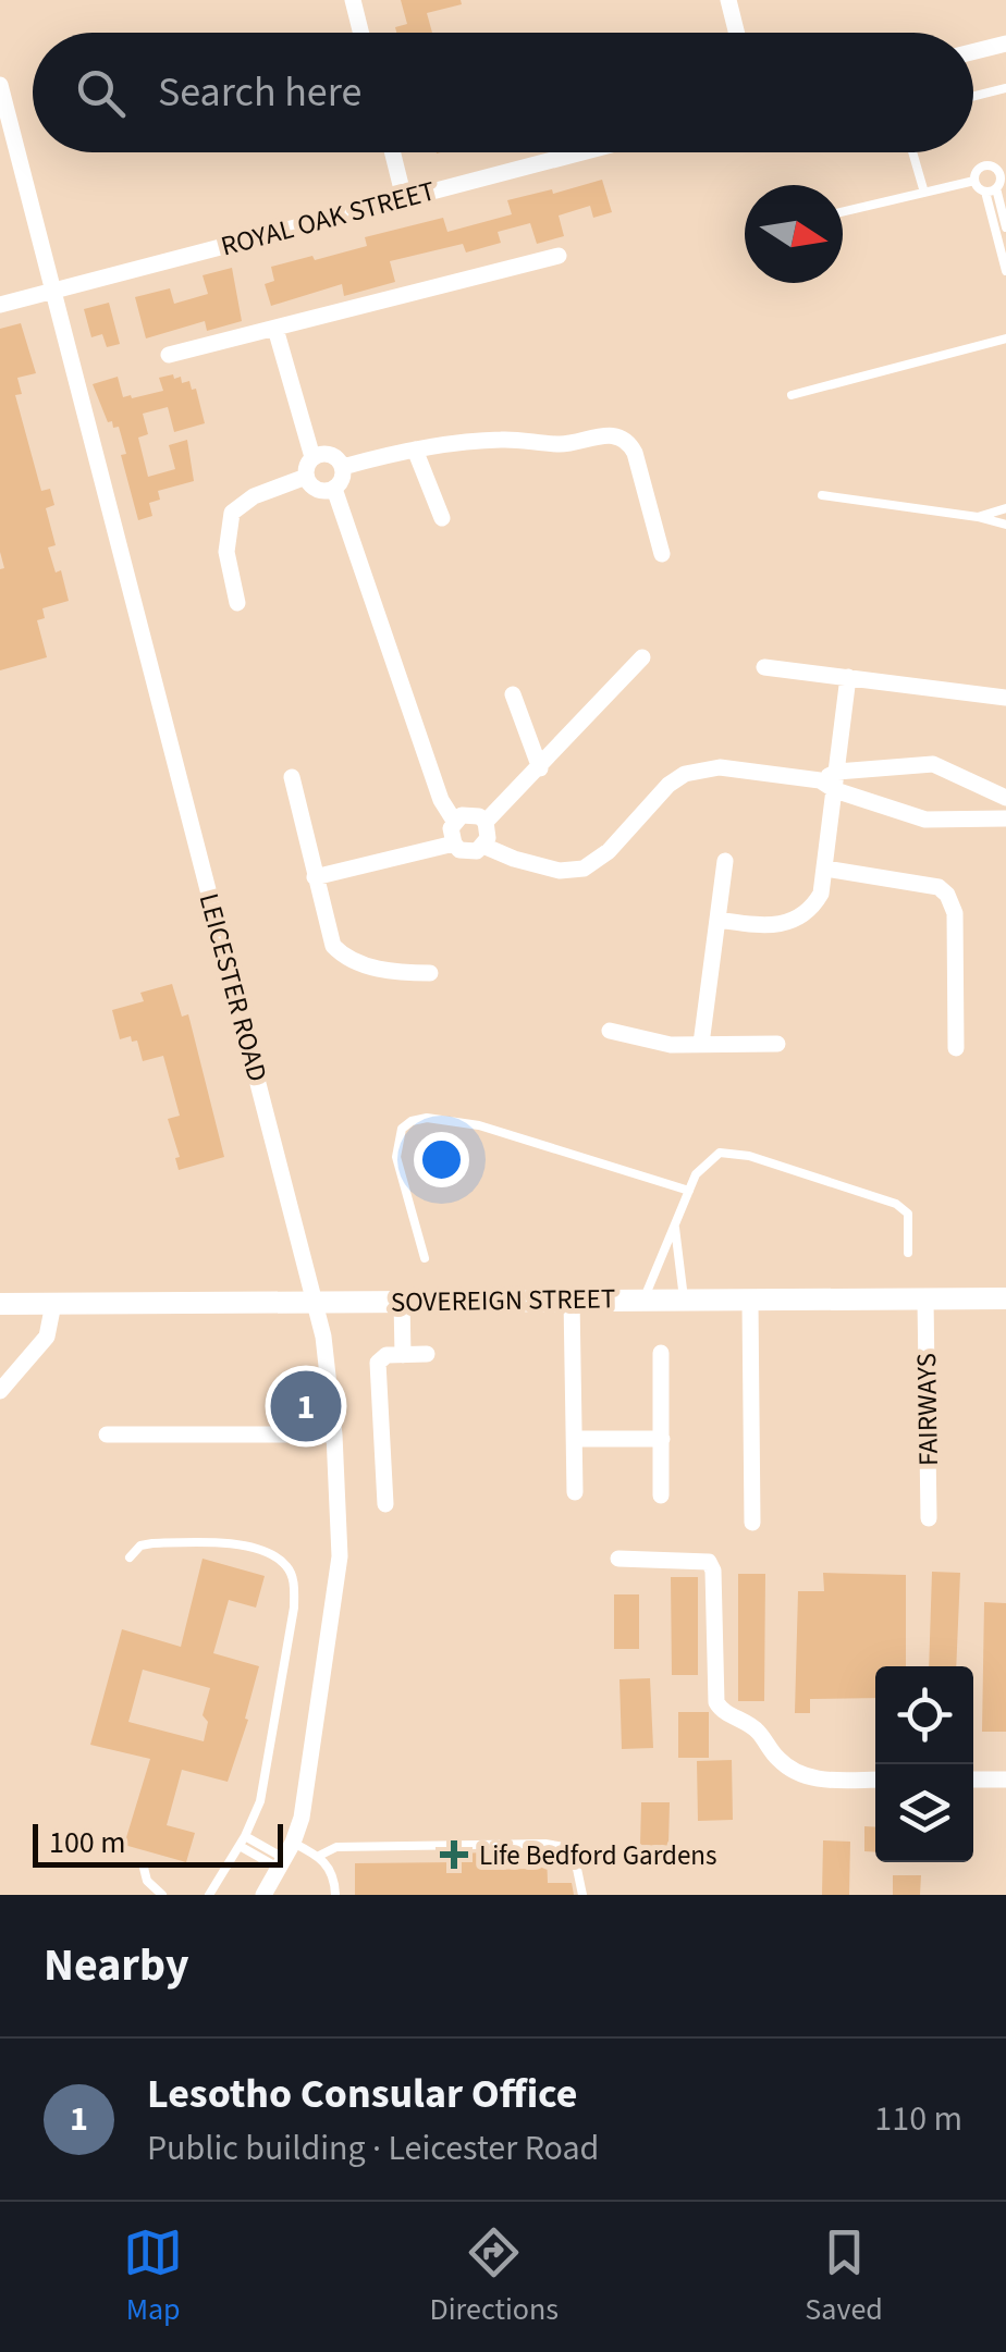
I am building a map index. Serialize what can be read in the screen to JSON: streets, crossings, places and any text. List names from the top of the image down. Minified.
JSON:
{"streets":{"street":["ROYAL OAK STREET","LEICESTER ROAD","SOVEREIGN STREET","FAIRWAYS"]},"crossings":[["ROYAL OAK STREET","LEICESTER ROAD"],["LEICESTER ROAD","SOVEREIGN STREET"],["SOVEREIGN STREET","FAIRWAYS"]],"places":{"health":["Life Bedford Gardens"]},"scale_bar":"100 m","north":"right","page":{"search":"Search here","pins":"1","scale":"100 m","heading":"Nearby","list":[{"mark":"1","name":"Lesotho Consular Office","note":"Public building · Leicester Road","value":"110 m"}],"nav":["Map","Directions","Saved"]}}
